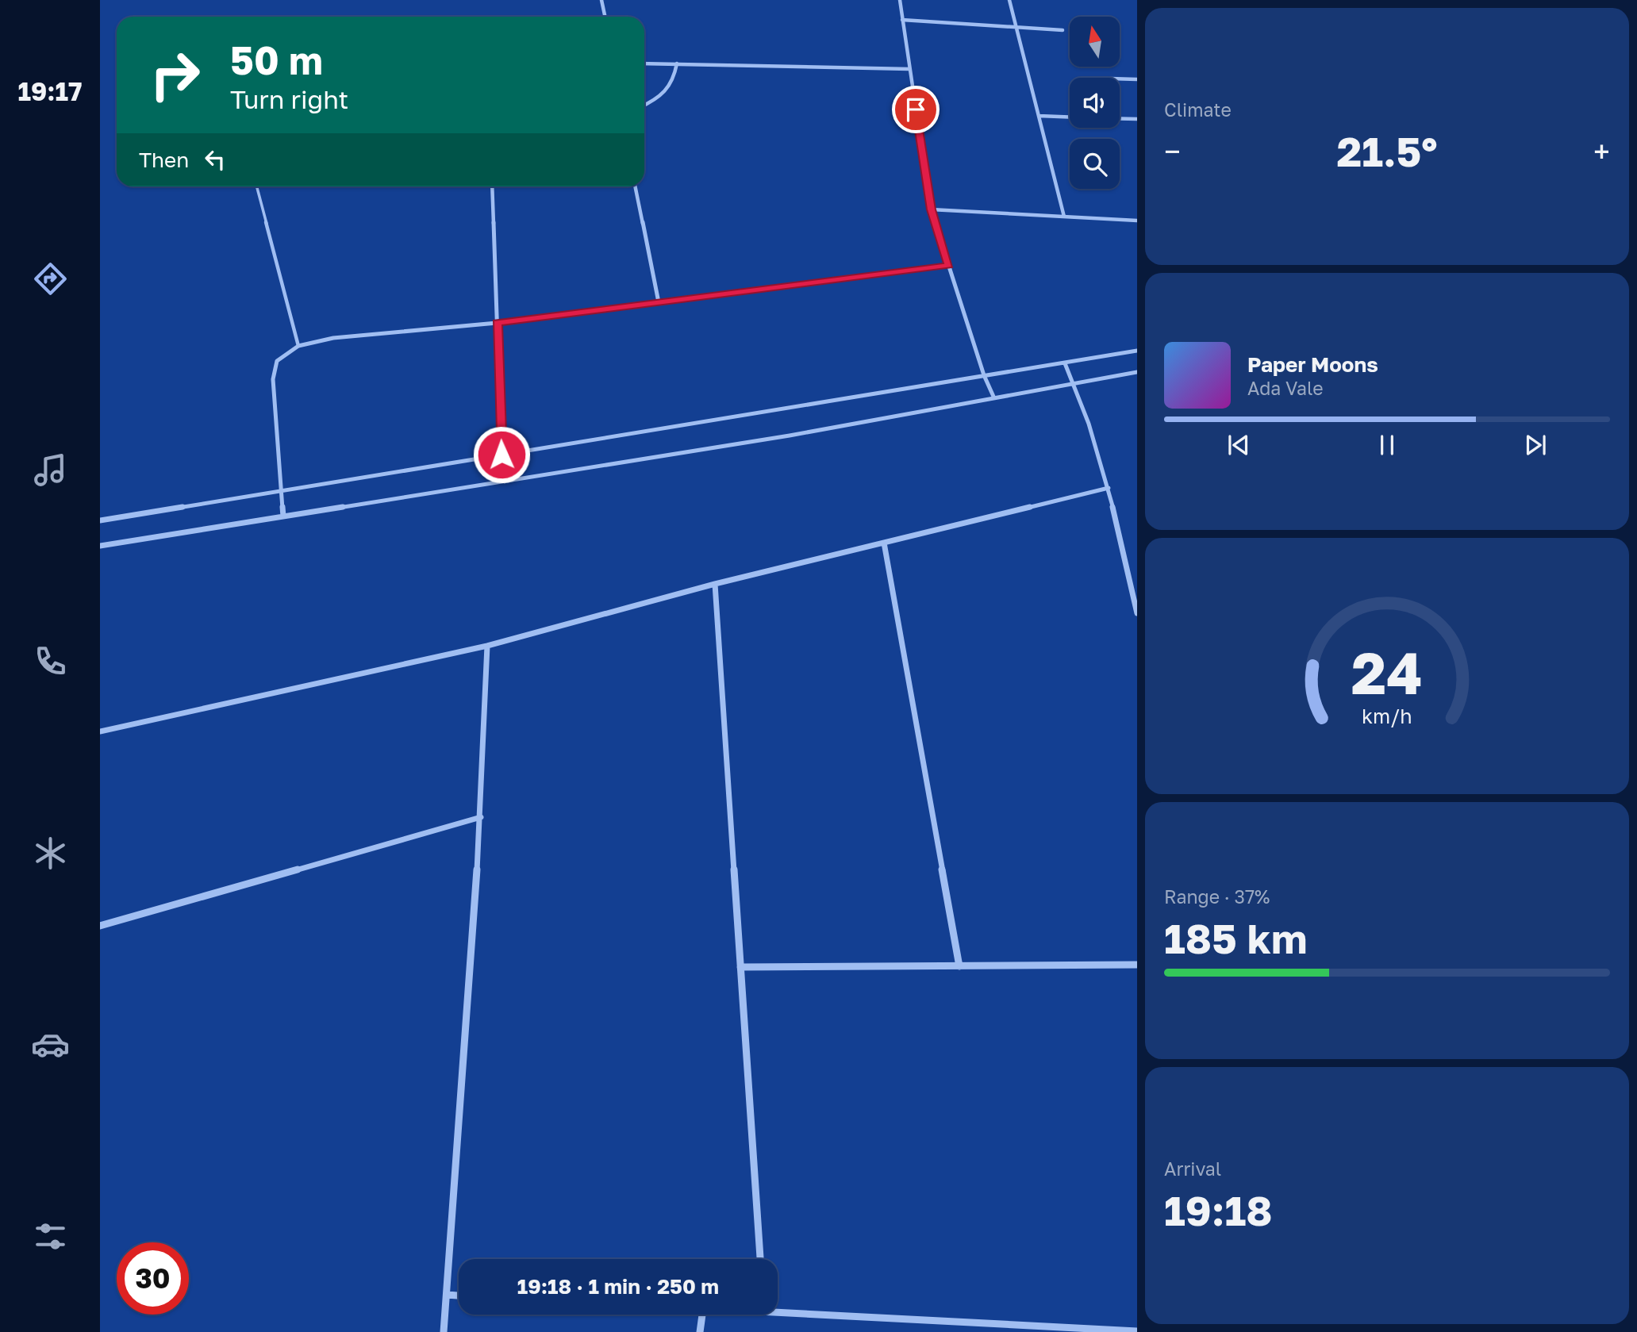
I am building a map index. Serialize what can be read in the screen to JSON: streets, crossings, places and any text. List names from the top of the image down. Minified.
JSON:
{"north":"top","page":{"tabs":"19:17","tile":["Climate",["Range · 37%","185 km"],["Arrival","19:18"]],"turn":["50 m","Turn right"],"heat":["−","21.5°","+"],"then":"Then","song":["Paper Moons","Ada Vale"],"limit":"30","trip":"19:18 · 1 min · 250 m","gauge":["24","km/h"]}}
